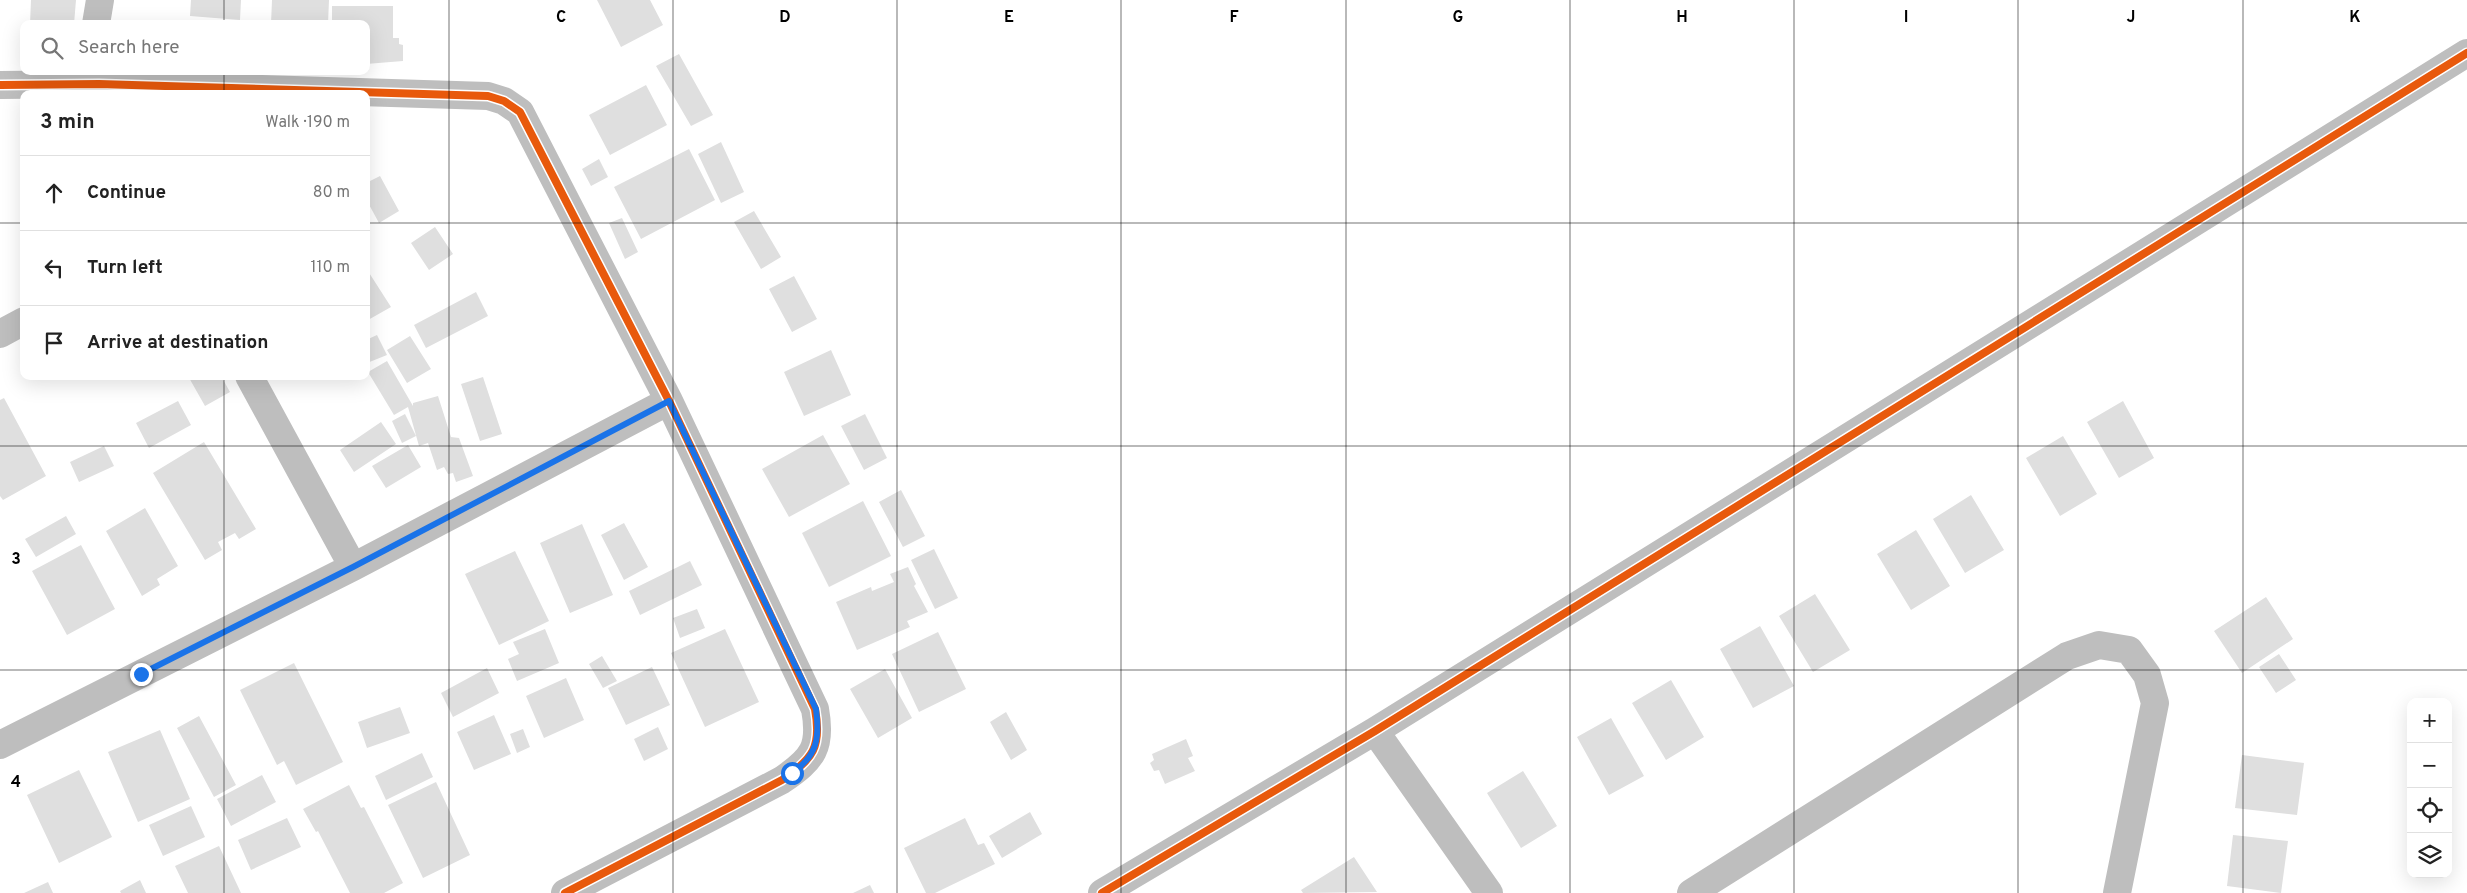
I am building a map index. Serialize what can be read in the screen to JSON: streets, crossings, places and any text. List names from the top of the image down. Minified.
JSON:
{"page":{"search":"Search here","heading":["3 min","Walk · 190 m"],"list":[["Continue","80 m"],["Turn left","110 m"],"Arrive at destination"],"map_buttons":["+","−"]},"grid":{"columns":["C","D","E","F","G","H","I","J","K"],"rows":["3","4"]}}
